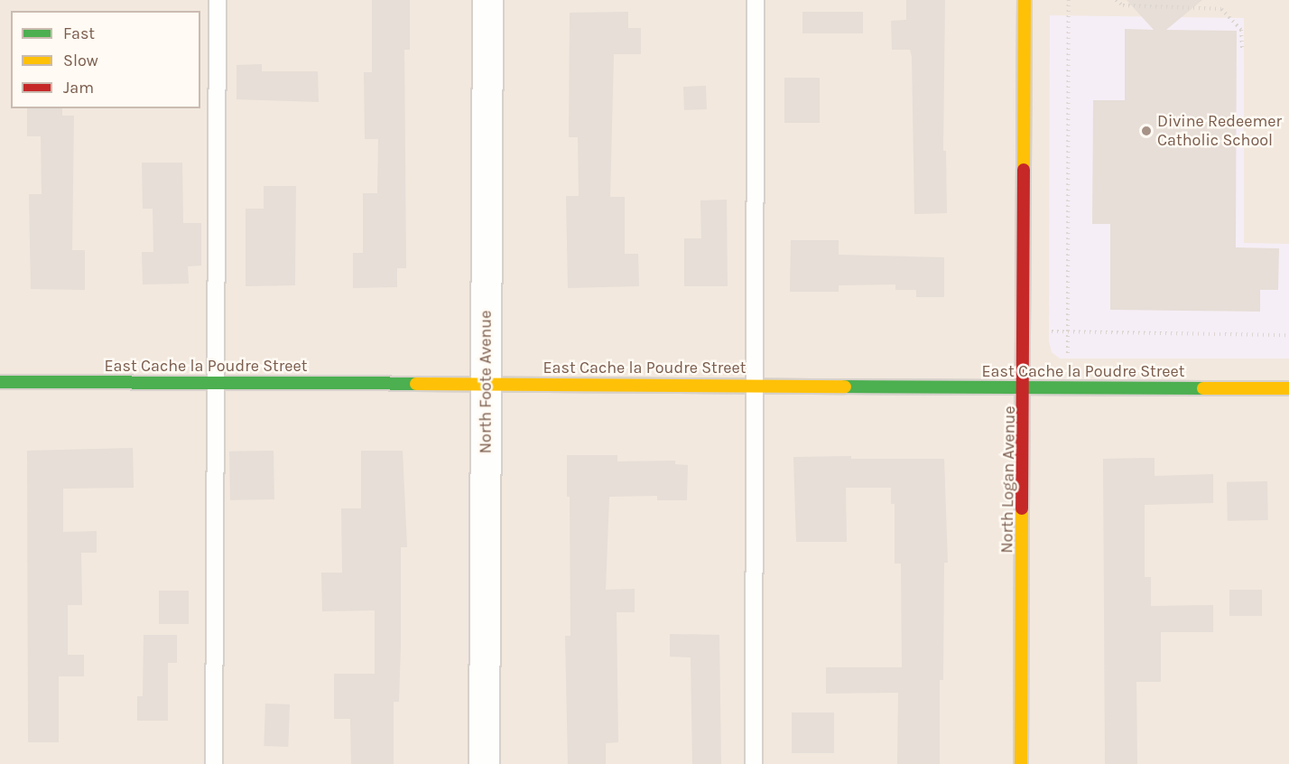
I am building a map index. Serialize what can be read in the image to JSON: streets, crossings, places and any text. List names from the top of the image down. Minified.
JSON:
{"streets":{"street":["East Cache la Poudre Street","North Foote Avenue","North Logan Avenue"]},"crossings":[["East Cache la Poudre Street","North Foote Avenue"],["East Cache la Poudre Street","North Logan Avenue"]],"places":["Divine Redeemer Catholic School"],"legend":["Fast","Slow","Jam"]}
